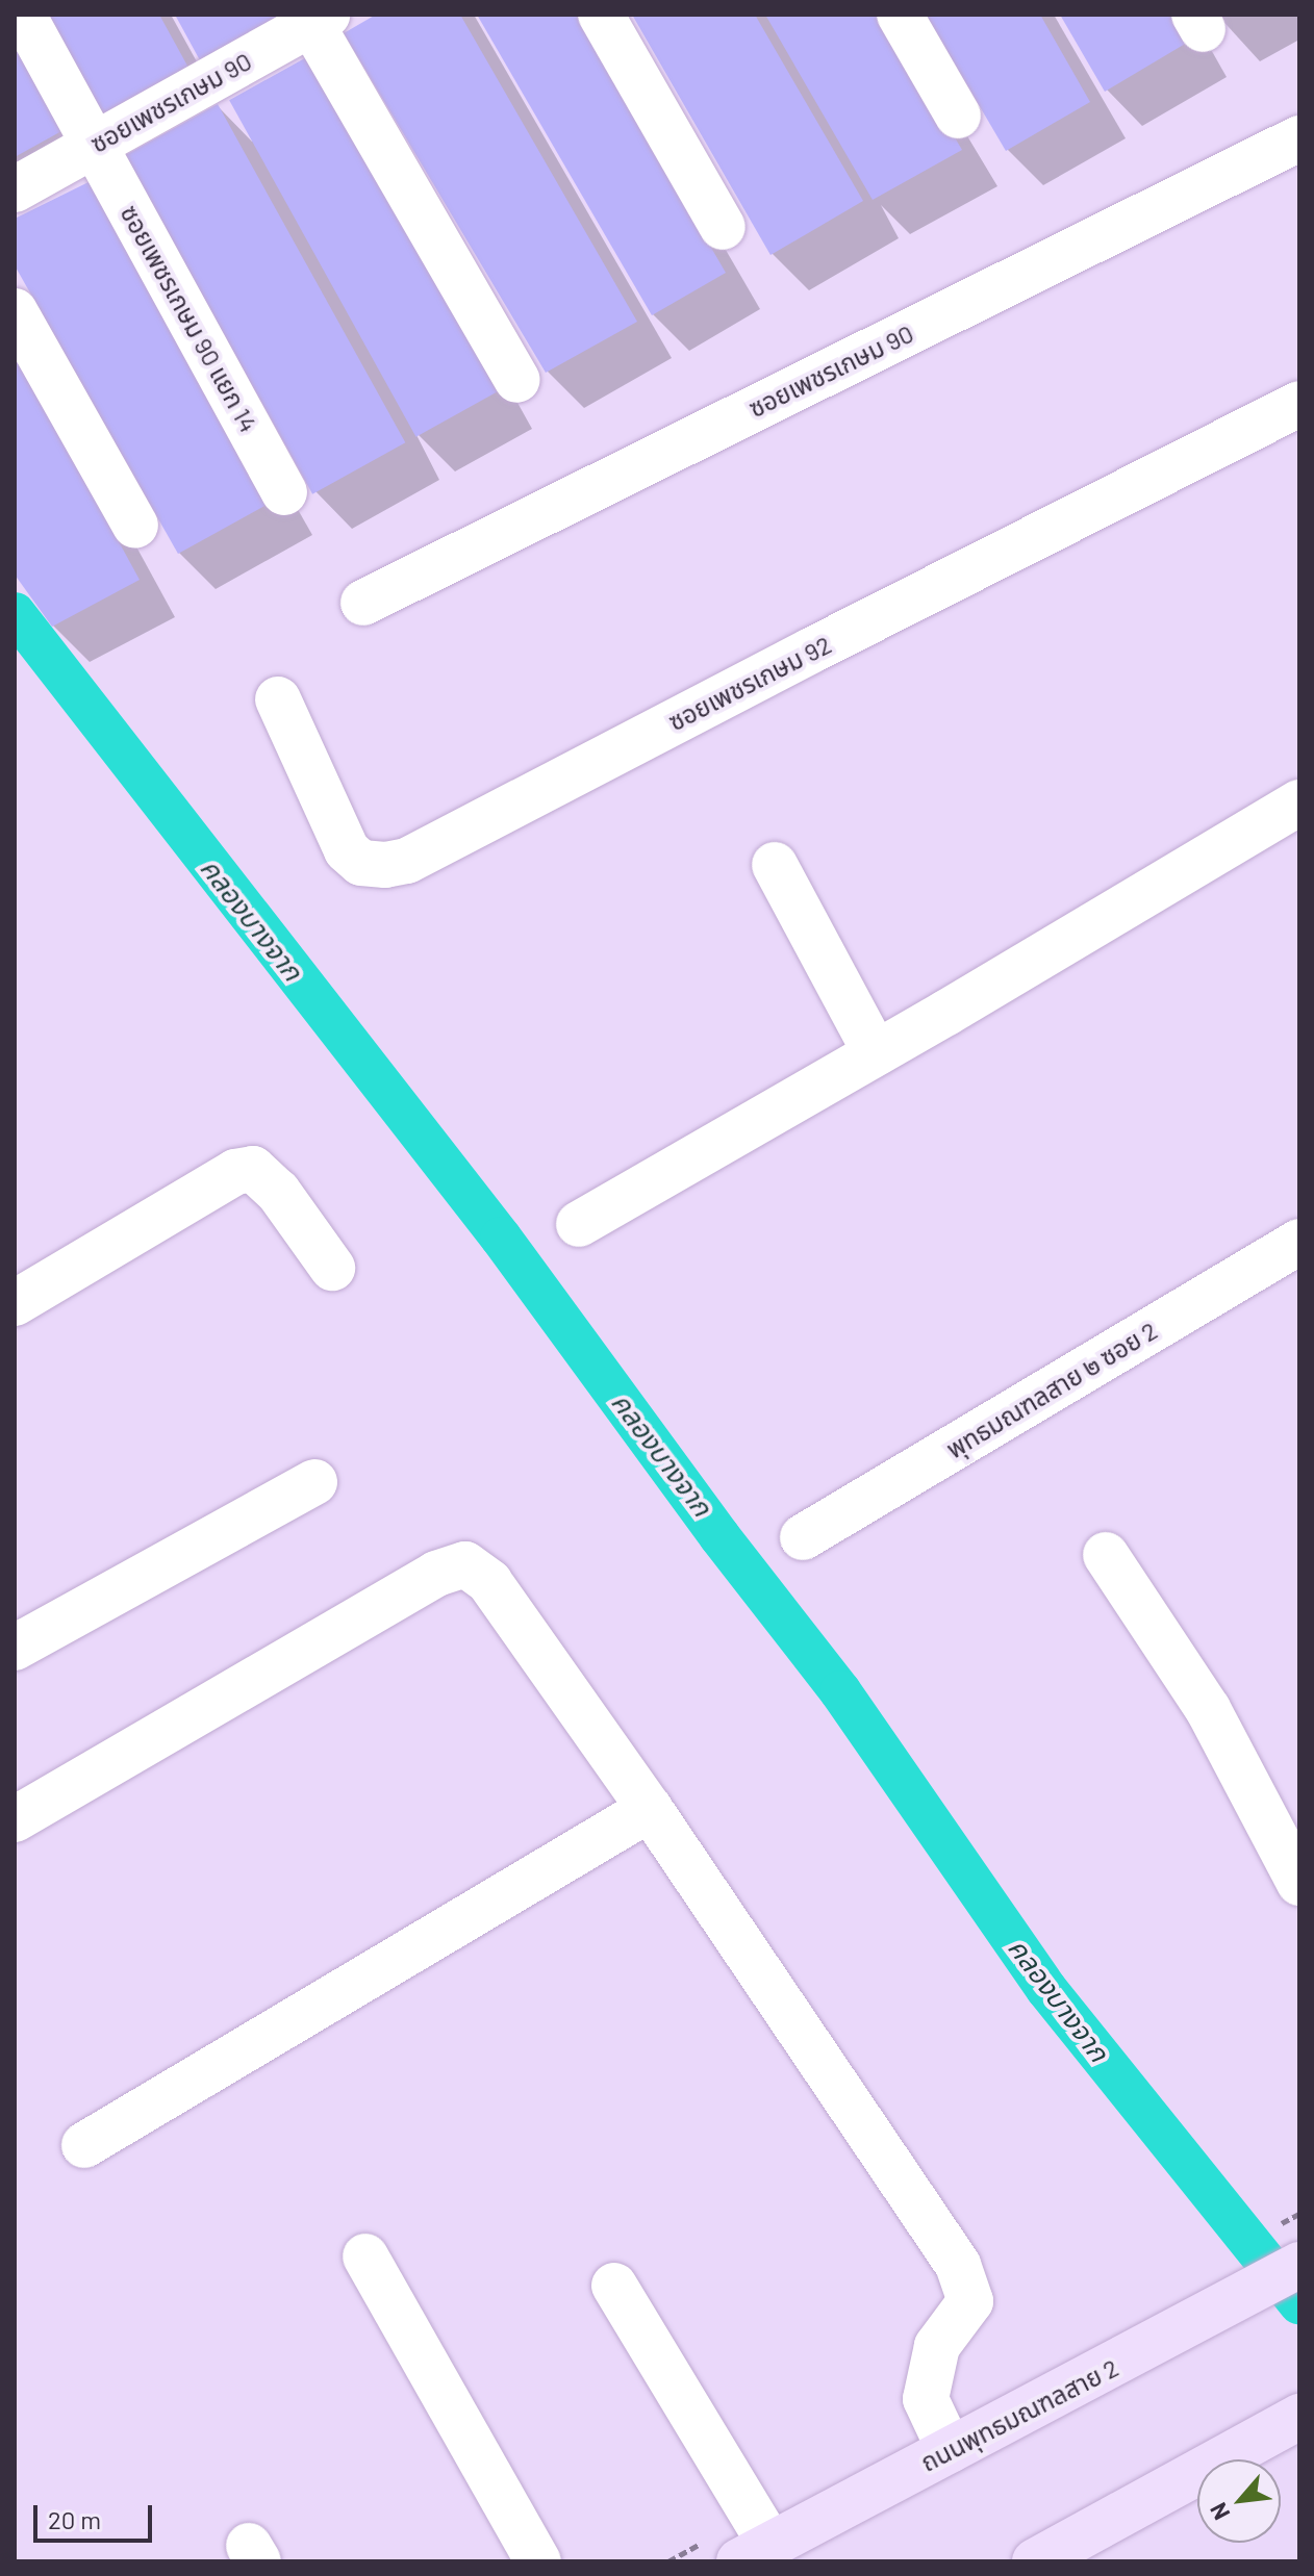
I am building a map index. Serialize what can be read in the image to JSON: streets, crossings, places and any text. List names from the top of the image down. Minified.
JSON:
{"streets":{"main road":["ถนนพุทธมณฑลสาย 2"],"street":["ซอยเพชรเกษม 90","ซอยเพชรเกษม 90 แยก 14","ซอยเพชรเกษม 92","พุทธมณฑลสาย ๒ ซอย 2"]},"crossings":[["ซอยเพชรเกษม 90","ซอยเพชรเกษม 90 แยก 14"]],"water":["คลองบางจาก"],"scale_bar":"20 m","north":"bottom left"}
